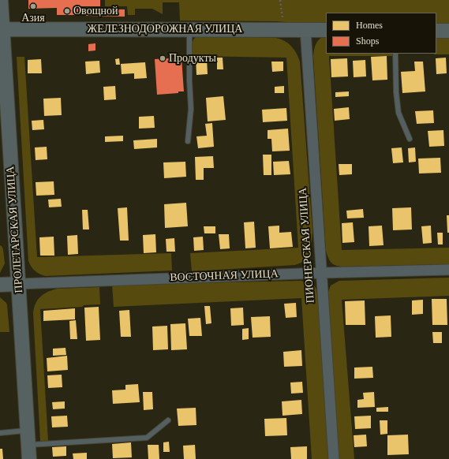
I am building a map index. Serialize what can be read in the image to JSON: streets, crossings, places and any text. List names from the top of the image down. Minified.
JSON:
{"streets":{"street":["ЖЕЛЕЗНОДОРОЖНАЯ УЛИЦА","ПРОЛЕТАРСКАЯ УЛИЦА","ПИОНЕРСКАЯ УЛИЦА","ВОСТОЧНАЯ УЛИЦА"]},"crossings":[["ЖЕЛЕЗНОДОРОЖНАЯ УЛИЦА","ПРОЛЕТАРСКАЯ УЛИЦА"],["ЖЕЛЕЗНОДОРОЖНАЯ УЛИЦА","ПИОНЕРСКАЯ УЛИЦА"],["ПРОЛЕТАРСКАЯ УЛИЦА","ВОСТОЧНАЯ УЛИЦА"],["ПИОНЕРСКАЯ УЛИЦА","ВОСТОЧНАЯ УЛИЦА"]],"places":["Азия","Овощной","Продукты"],"legend":["Homes","Shops"]}
